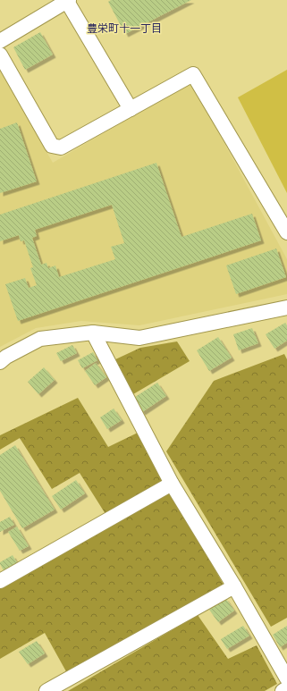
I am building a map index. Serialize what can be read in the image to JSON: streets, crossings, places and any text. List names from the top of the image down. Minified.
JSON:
{"districts":["豊栄町十一丁目"]}
